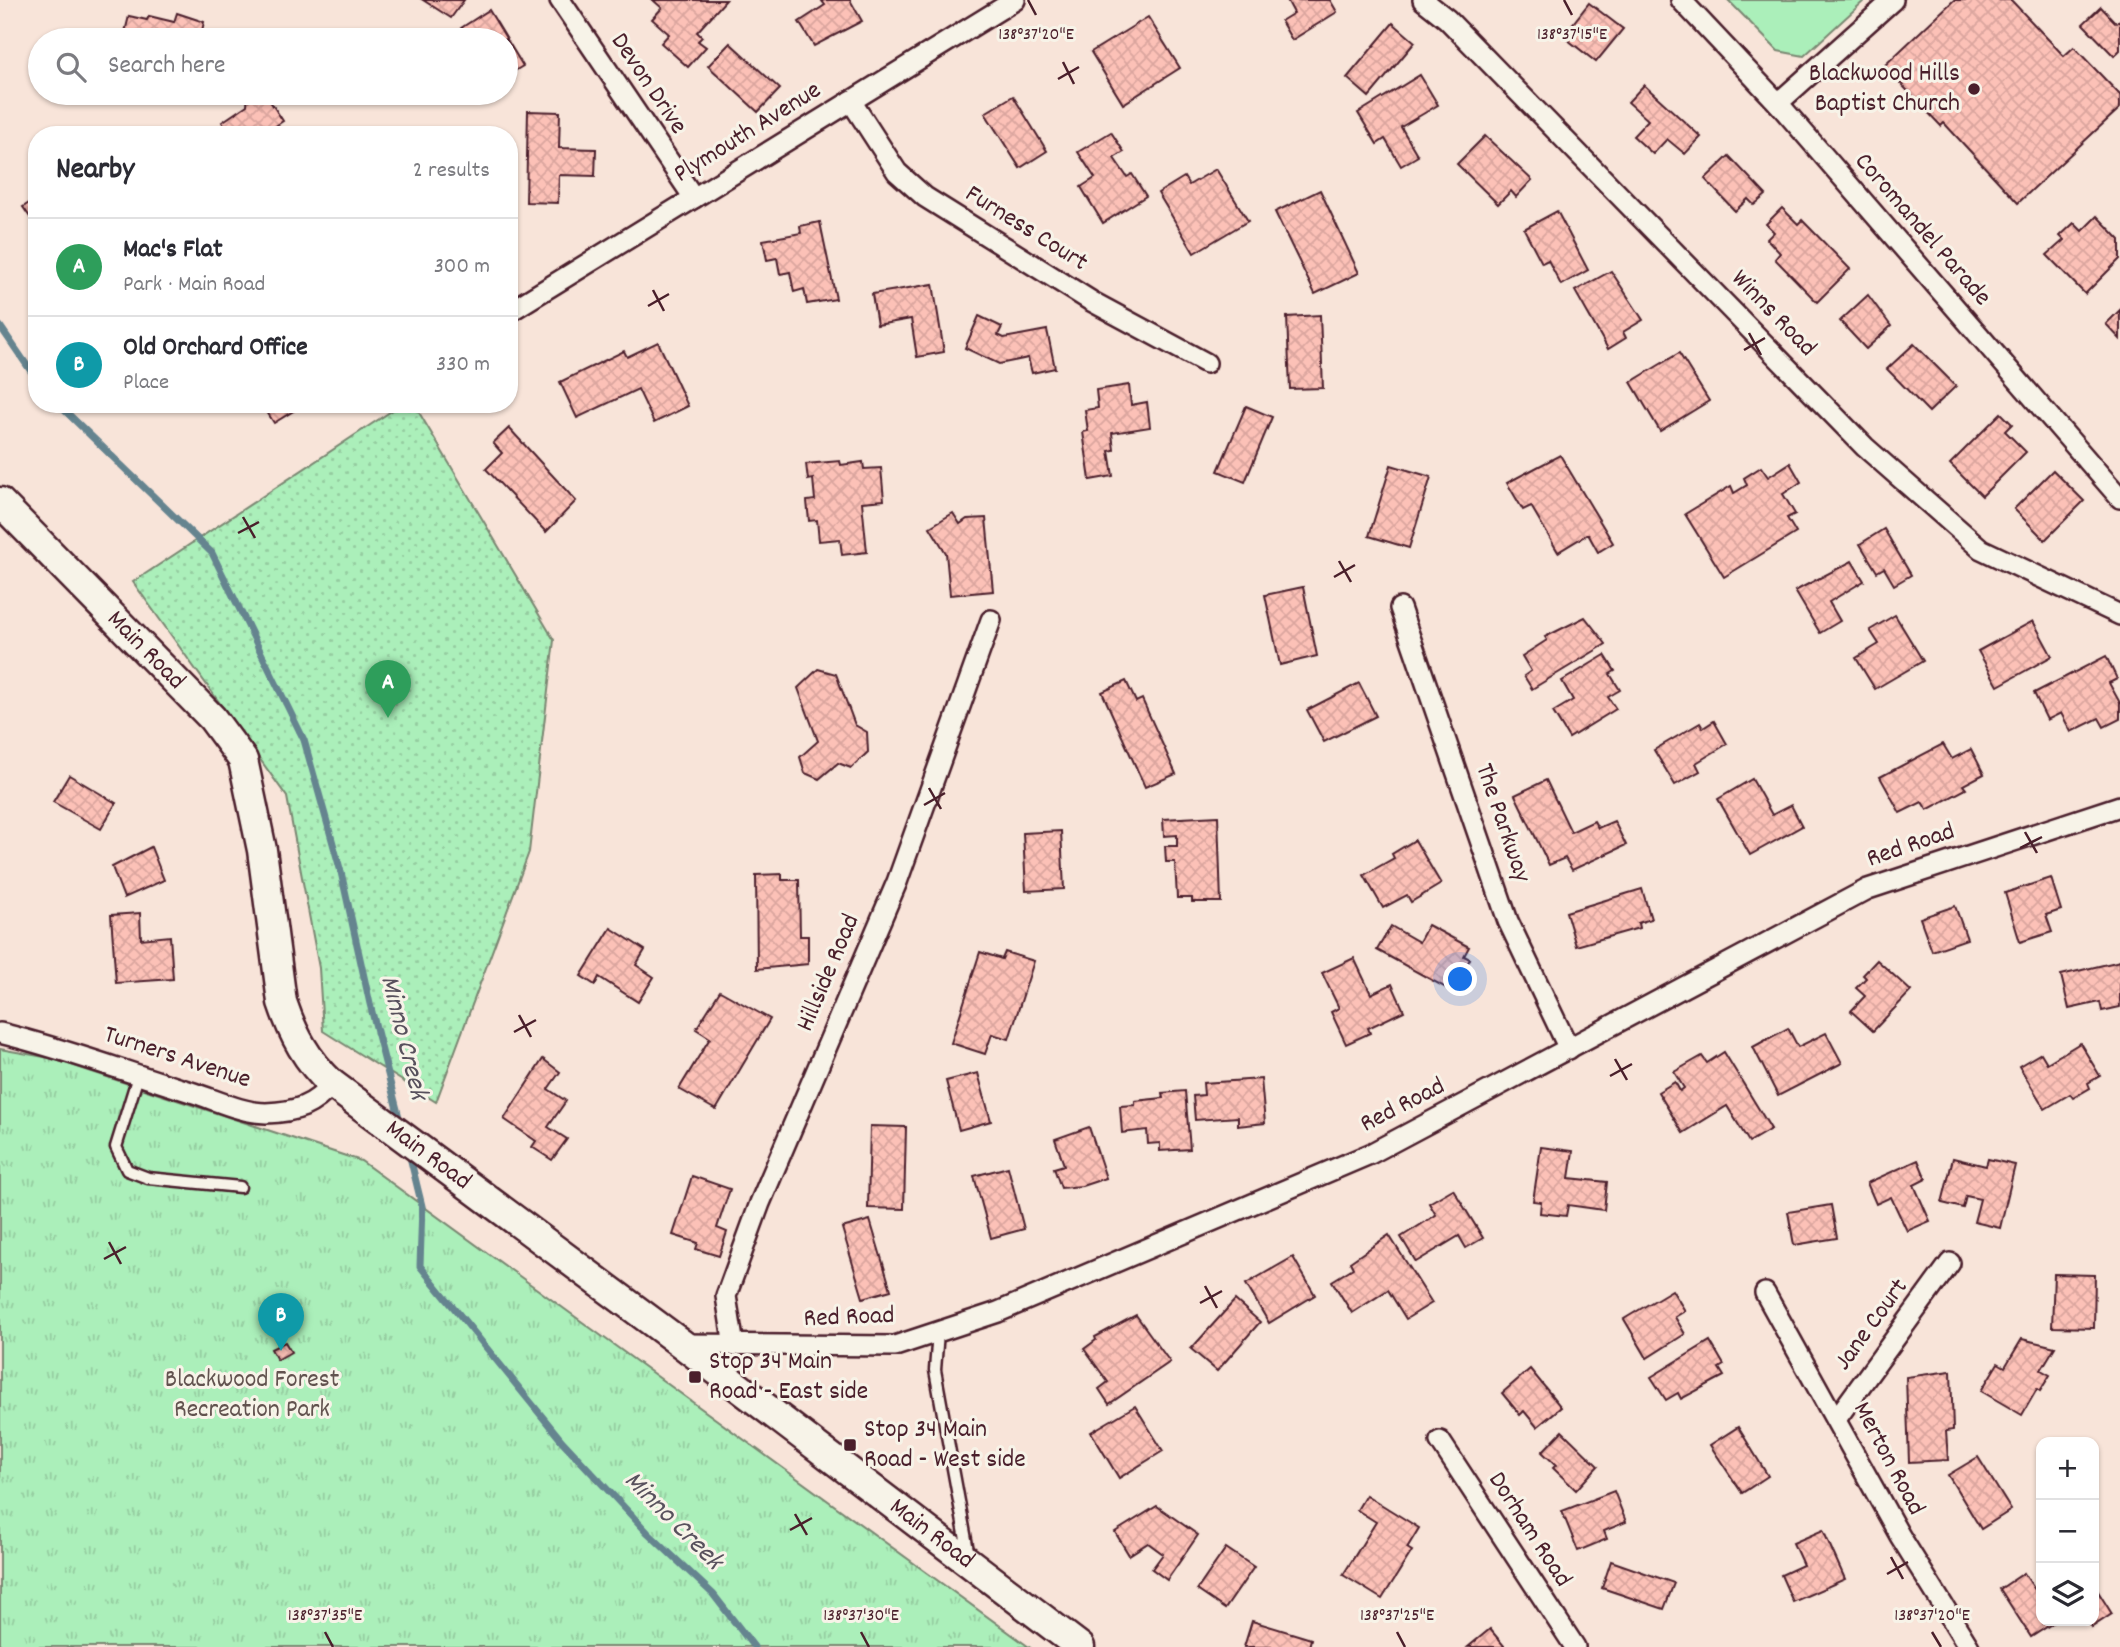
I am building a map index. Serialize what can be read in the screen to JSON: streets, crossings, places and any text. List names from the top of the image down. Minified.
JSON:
{"streets":{"main road":["Main Road"],"street":["Devon Drive","Plymouth Avenue","Furness Court","Coromandel Parade","Winns Road","The Parkway","Red Road","Hillside Road","Turners Avenue","Jane Court","Merton Road","Dorham Road"]},"crossings":[["Devon Drive","Plymouth Avenue"],["Plymouth Avenue","Furness Court"],["Main Road","Red Road"],["Main Road","Turners Avenue"],["The Parkway","Red Road"],["Red Road","Hillside Road"],["Jane Court","Merton Road"]],"water":["Minno Creek"],"parks":["Blackwood Forest Recreation Park"],"places":{"other":["Blackwood Hills Baptist Church"],"transit":["Stop 34 Main Road - East side","Stop 34 Main Road - West side"]},"page":{"search":"Search here","heading":["Nearby","2 results"],"list":[{"mark":"A","name":"Mac's Flat","note":"Park · Main Road","value":"300 m"},{"mark":"B","name":"Old Orchard Office","note":"Place","value":"330 m"}],"pins":["A","B"],"map_buttons":["+","−"]},"coordinates":["138°37'20\"E","138°37'15\"E","138°37'35\"E","138°37'30\"E","138°37'25\"E"]}
